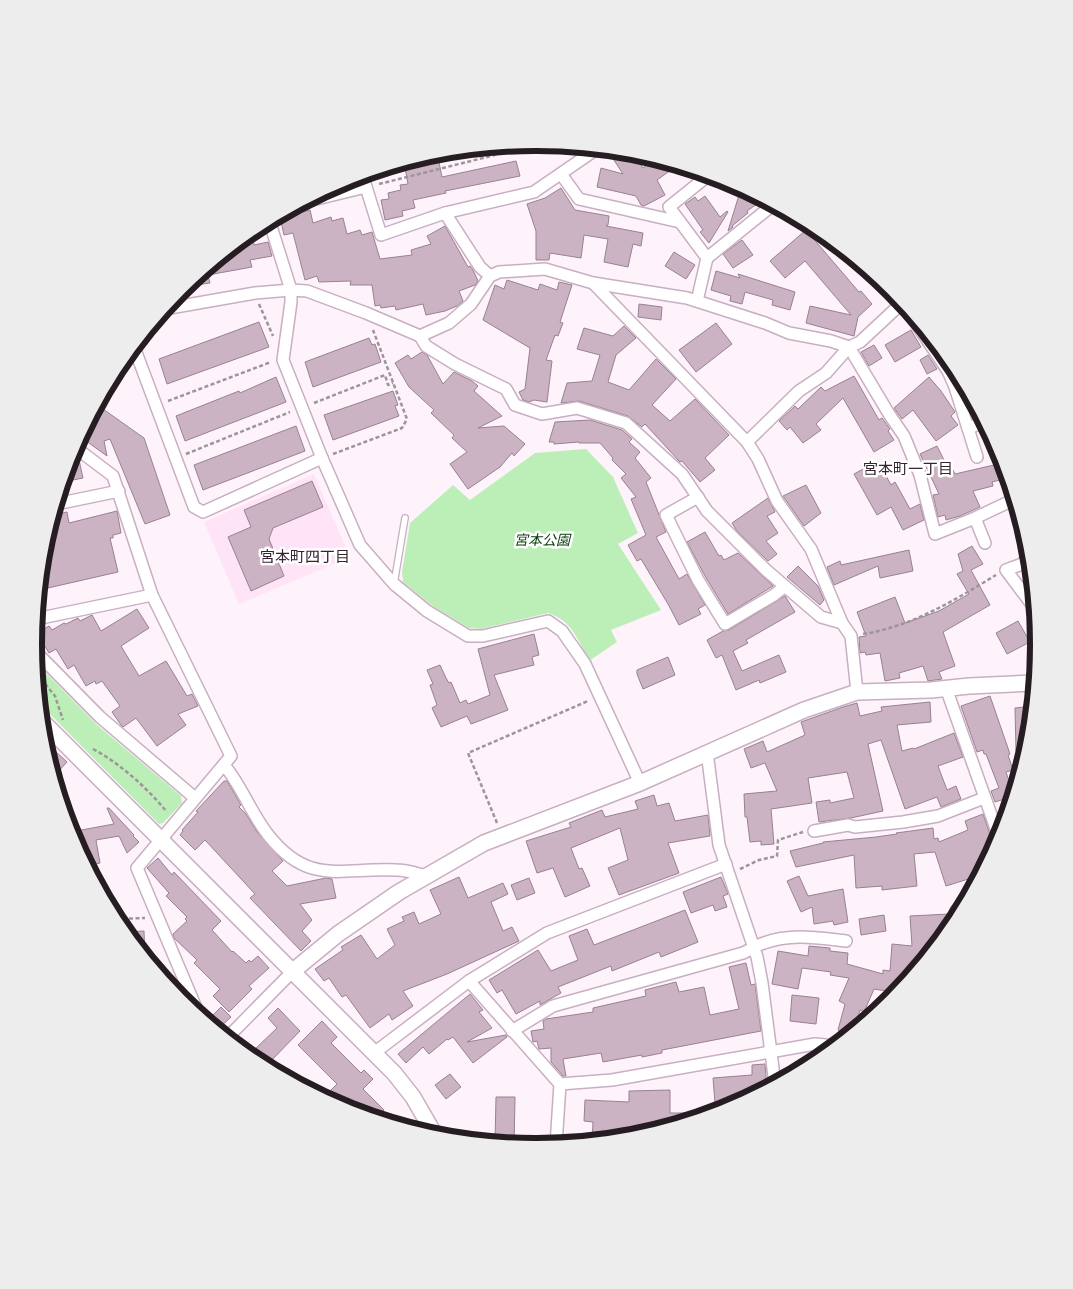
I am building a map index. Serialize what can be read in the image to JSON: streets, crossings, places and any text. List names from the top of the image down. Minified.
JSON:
{"districts":["宮本町一丁目","宮本町四丁目"],"parks":["宮本公園"]}
